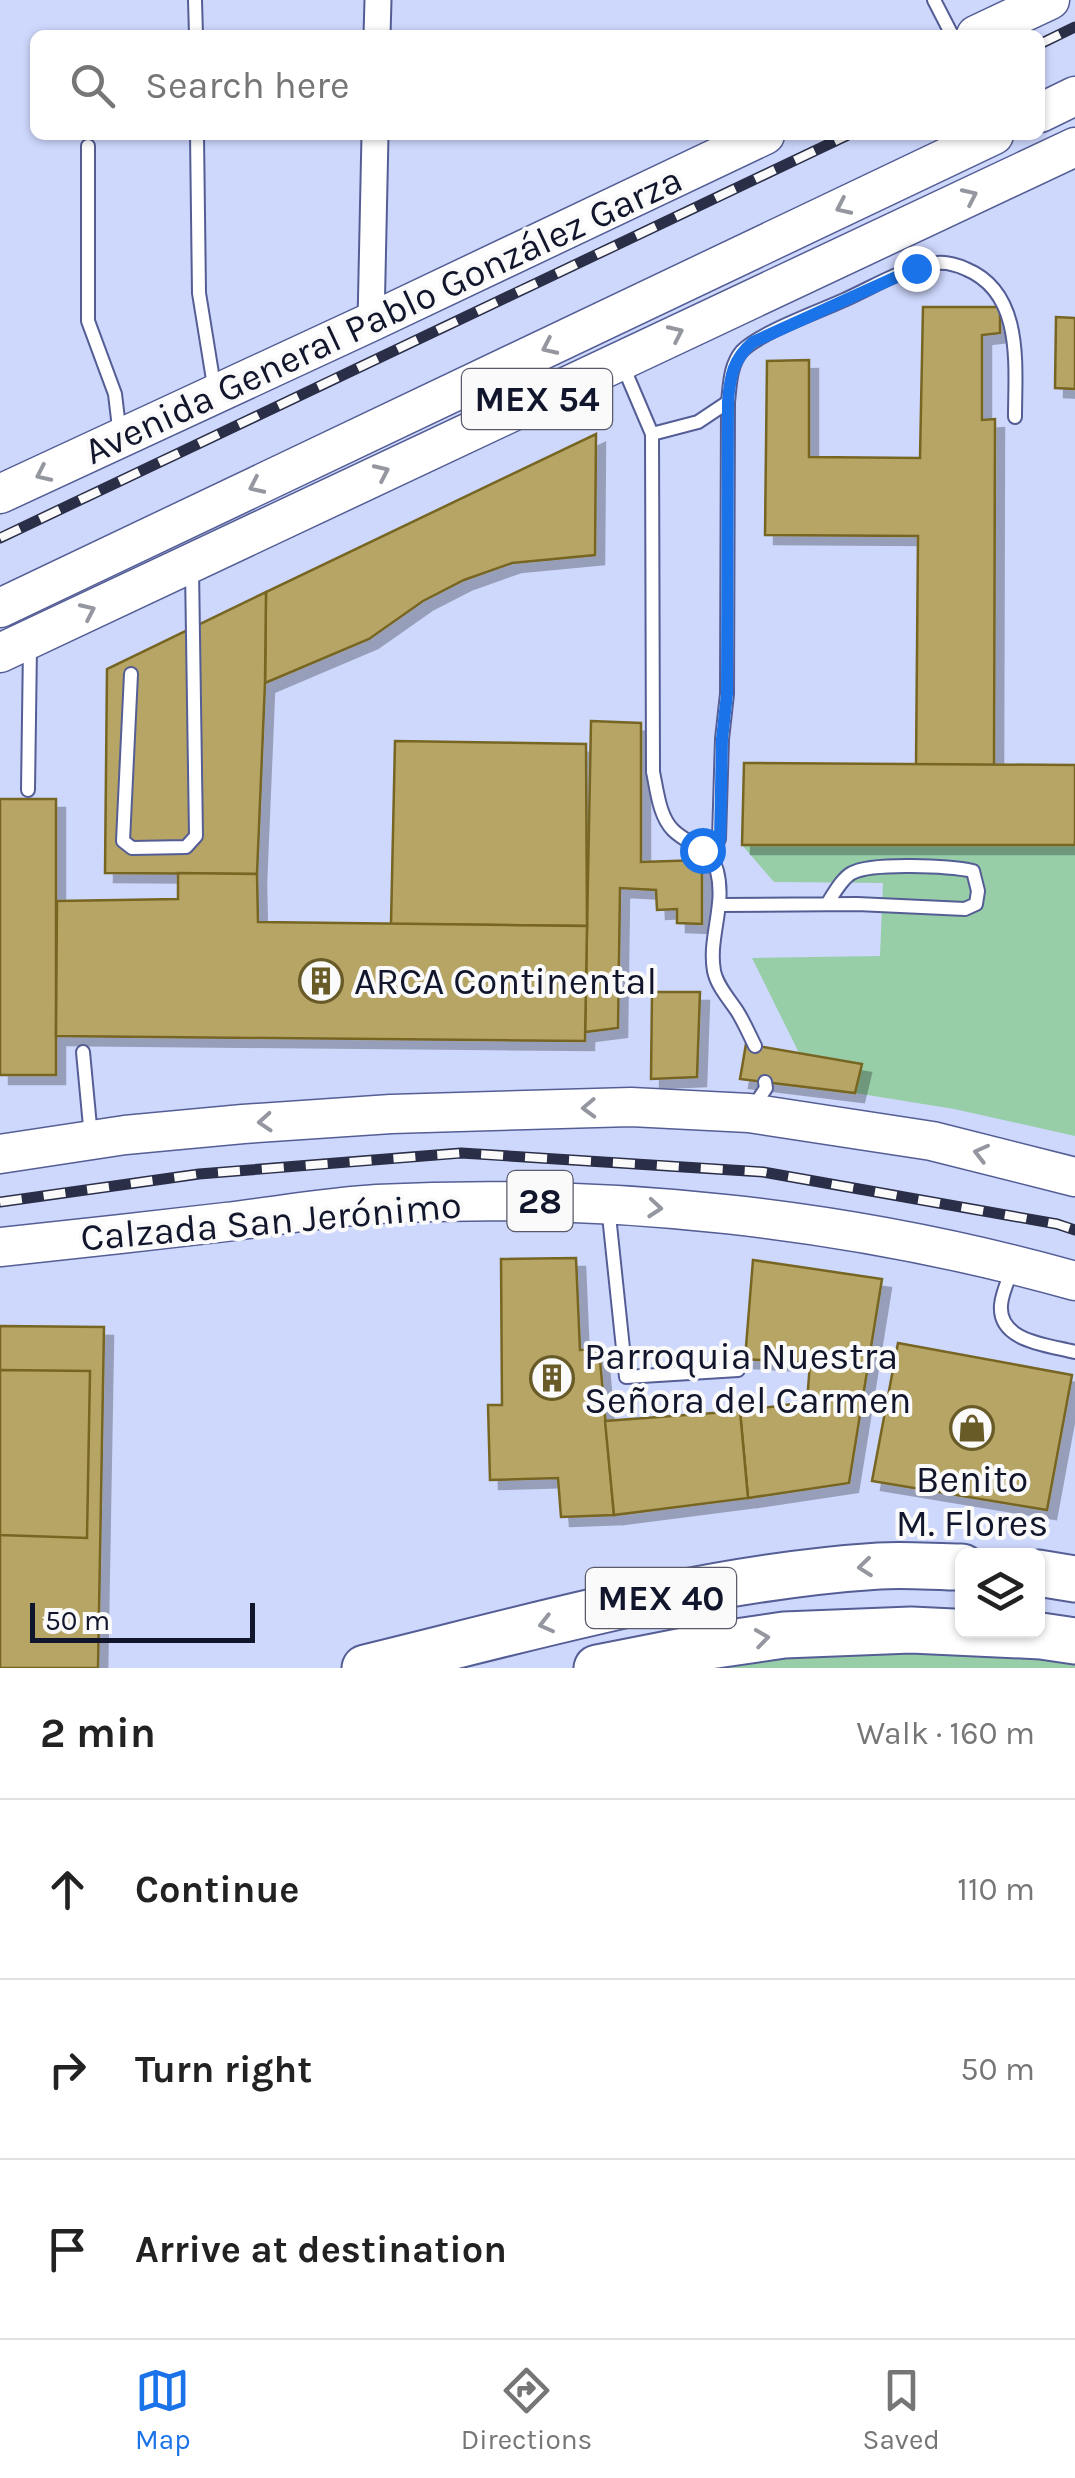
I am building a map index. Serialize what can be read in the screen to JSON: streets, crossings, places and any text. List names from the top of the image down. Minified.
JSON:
{"streets":{"highway":["MEX 40"],"main road":["Avenida General Pablo González Garza","MEX 54","28","Calzada San Jerónimo"]},"places":{"building":["ARCA Continental","Parroquia Nuestra Señora del Carmen"],"shop":["Benito M. Flores"]},"scale_bar":"50 m","page":{"search":"Search here","scale":"50 m","heading":["2 min","Walk · 160 m"],"list":[["Continue","110 m"],["Turn right","50 m"],"Arrive at destination"],"nav":["Map","Directions","Saved"]}}
